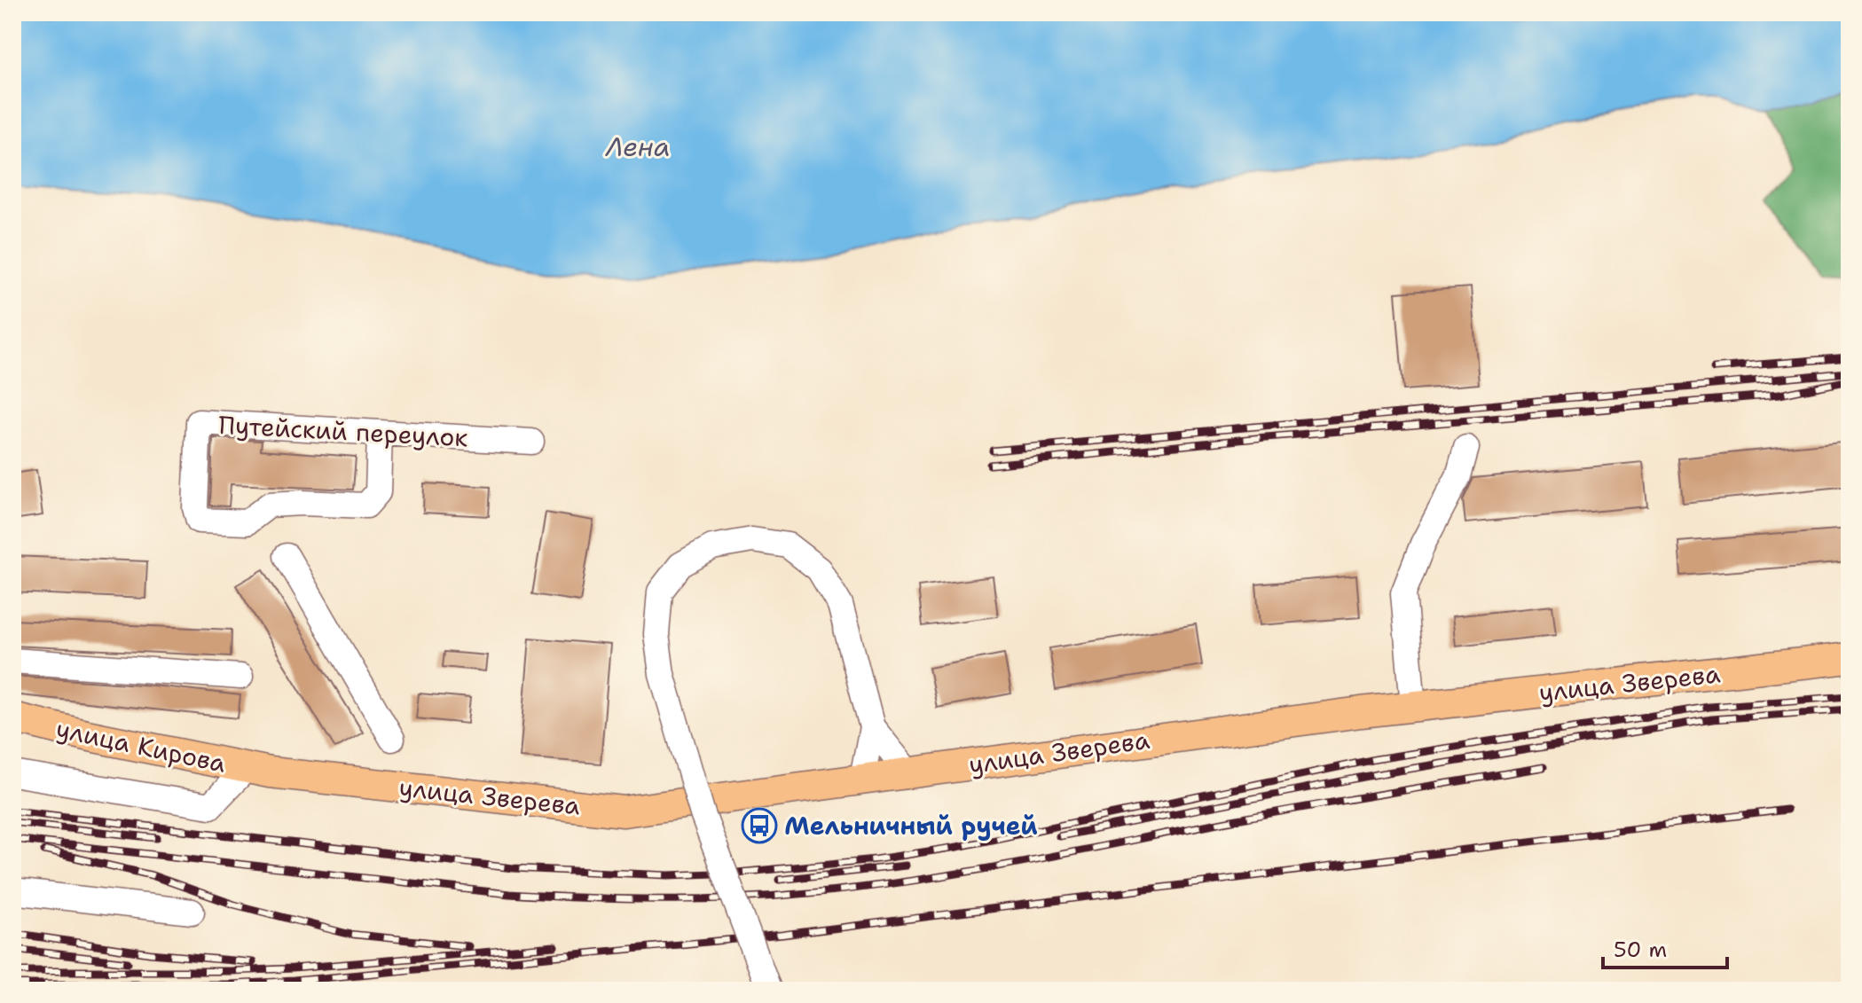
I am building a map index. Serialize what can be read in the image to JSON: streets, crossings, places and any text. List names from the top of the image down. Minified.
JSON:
{"streets":{"main road":["улица Зверева","улица Кирова"],"street":["Путейский переулок"]},"crossings":[["улица Зверева","улица Кирова"]],"water":["Лена"],"places":{"bus stop":["Мельничный ручей"]},"scale_bar":"50 m"}
